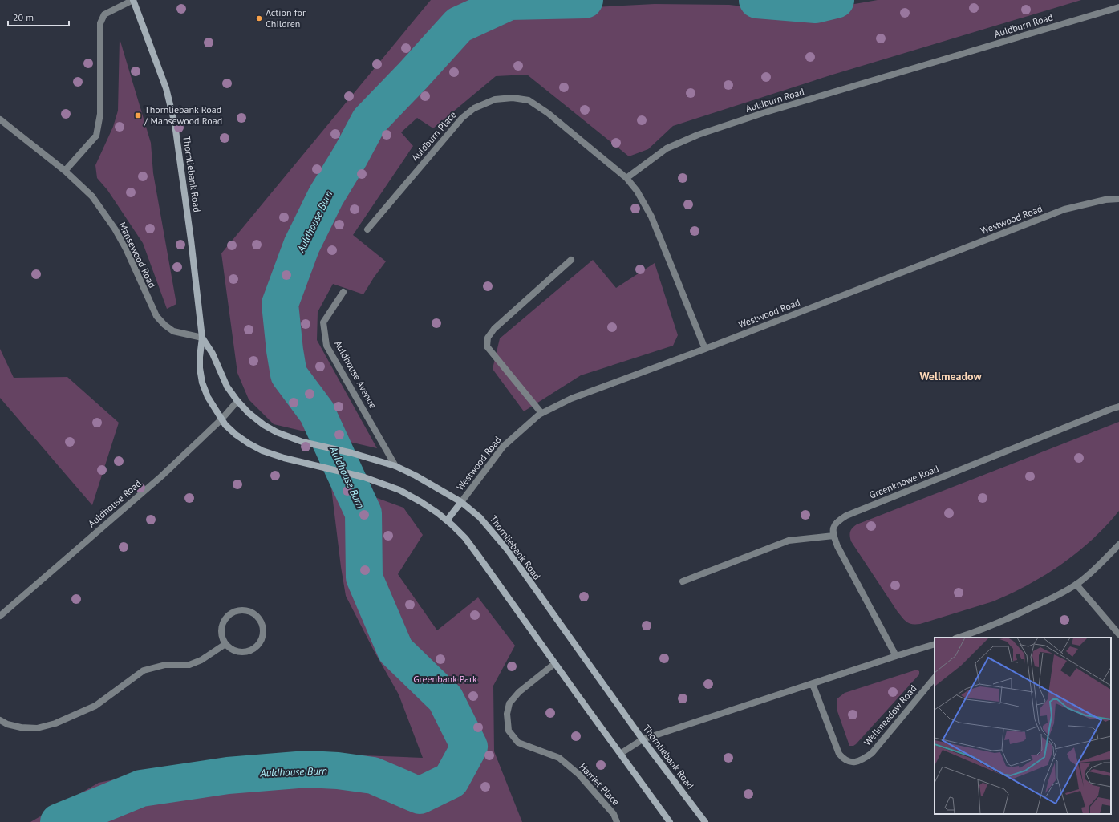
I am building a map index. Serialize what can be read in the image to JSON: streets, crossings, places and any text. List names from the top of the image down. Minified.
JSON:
{"streets":{"main road":["Thornliebank Road"],"street":["Auldburn Road","Auldburn Place","Westwood Road","Mansewood Road","Auldhouse Avenue","Greenknowe Road","Auldhouse Road","Wellmeadow Road","Harriet Place"]},"crossings":[["Auldburn Road","Auldburn Place"],["Thornliebank Road","Westwood Road"],["Thornliebank Road","Mansewood Road"],["Thornliebank Road","Auldhouse Avenue"],["Thornliebank Road","Auldhouse Road"],["Thornliebank Road","Harriet Place"]],"districts":["Wellmeadow"],"water":["Auldhouse Burn"],"parks":["Greenbank Park"],"places":{"other":["Action for Children"],"transit":["Thornliebank Road / Mansewood Road"]},"scale_bar":"20 m"}
